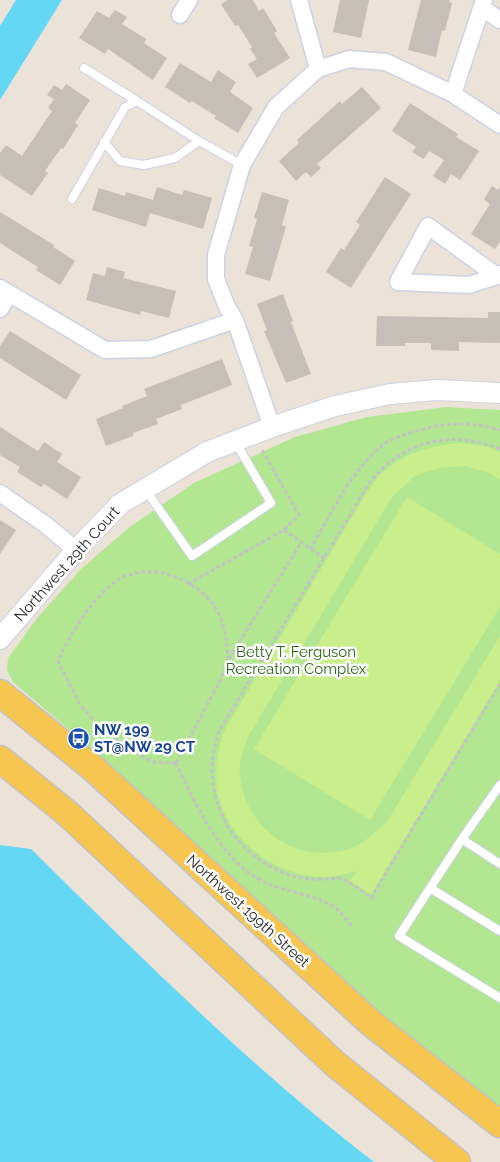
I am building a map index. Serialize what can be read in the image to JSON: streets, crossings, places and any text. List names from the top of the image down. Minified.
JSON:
{"streets":{"main road":["Northwest 199th Street"],"street":["Northwest 29th Court"]},"parks":["Betty T. Ferguson Recreation Complex"],"places":{"bus stop":["NW 199 ST@NW 29 CT"]}}
